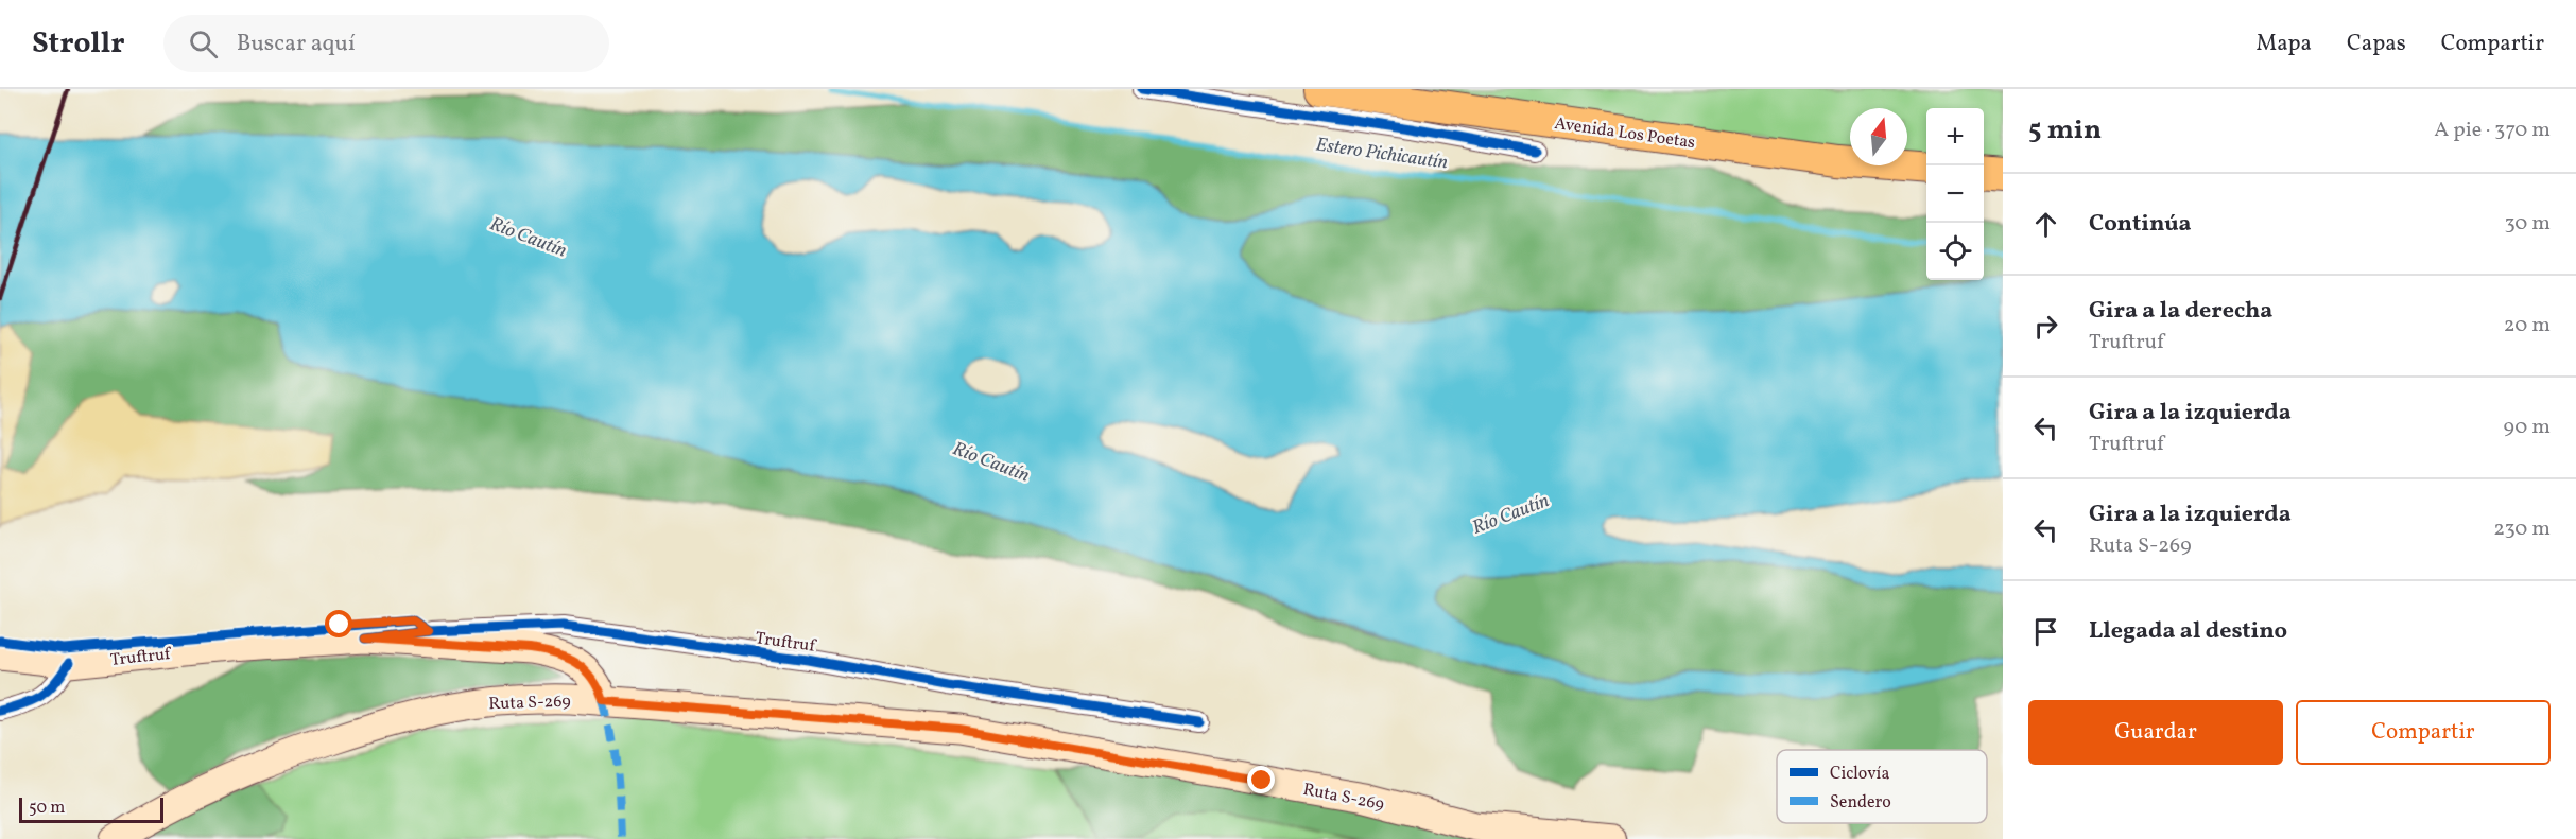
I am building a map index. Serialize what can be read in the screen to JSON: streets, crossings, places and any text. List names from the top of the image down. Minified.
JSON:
{"streets":{"main road":["Avenida Los Poetas","Truftruf","Ruta S-269"]},"crossings":[["Truftruf","Ruta S-269"]],"water":["Estero Pichicautín","Río Cautín"],"legend":["Ciclovía","Sendero"],"scale_bar":"50 m","north":"top","page":{"header":"Strollr","search":"Buscar aquí","nav":["Mapa","Capas","Compartir"],"heading":["5 min","A pie · 370 m"],"map_buttons":["+","−"],"list":[["Continúa","30 m"],["Gira a la derecha","Truftruf","20 m"],["Gira a la izquierda","Truftruf","90 m"],["Gira a la izquierda","Ruta S-269","230 m"],"Llegada al destino"],"buttons":["Guardar","Compartir"],"scale":"50 m"}}
